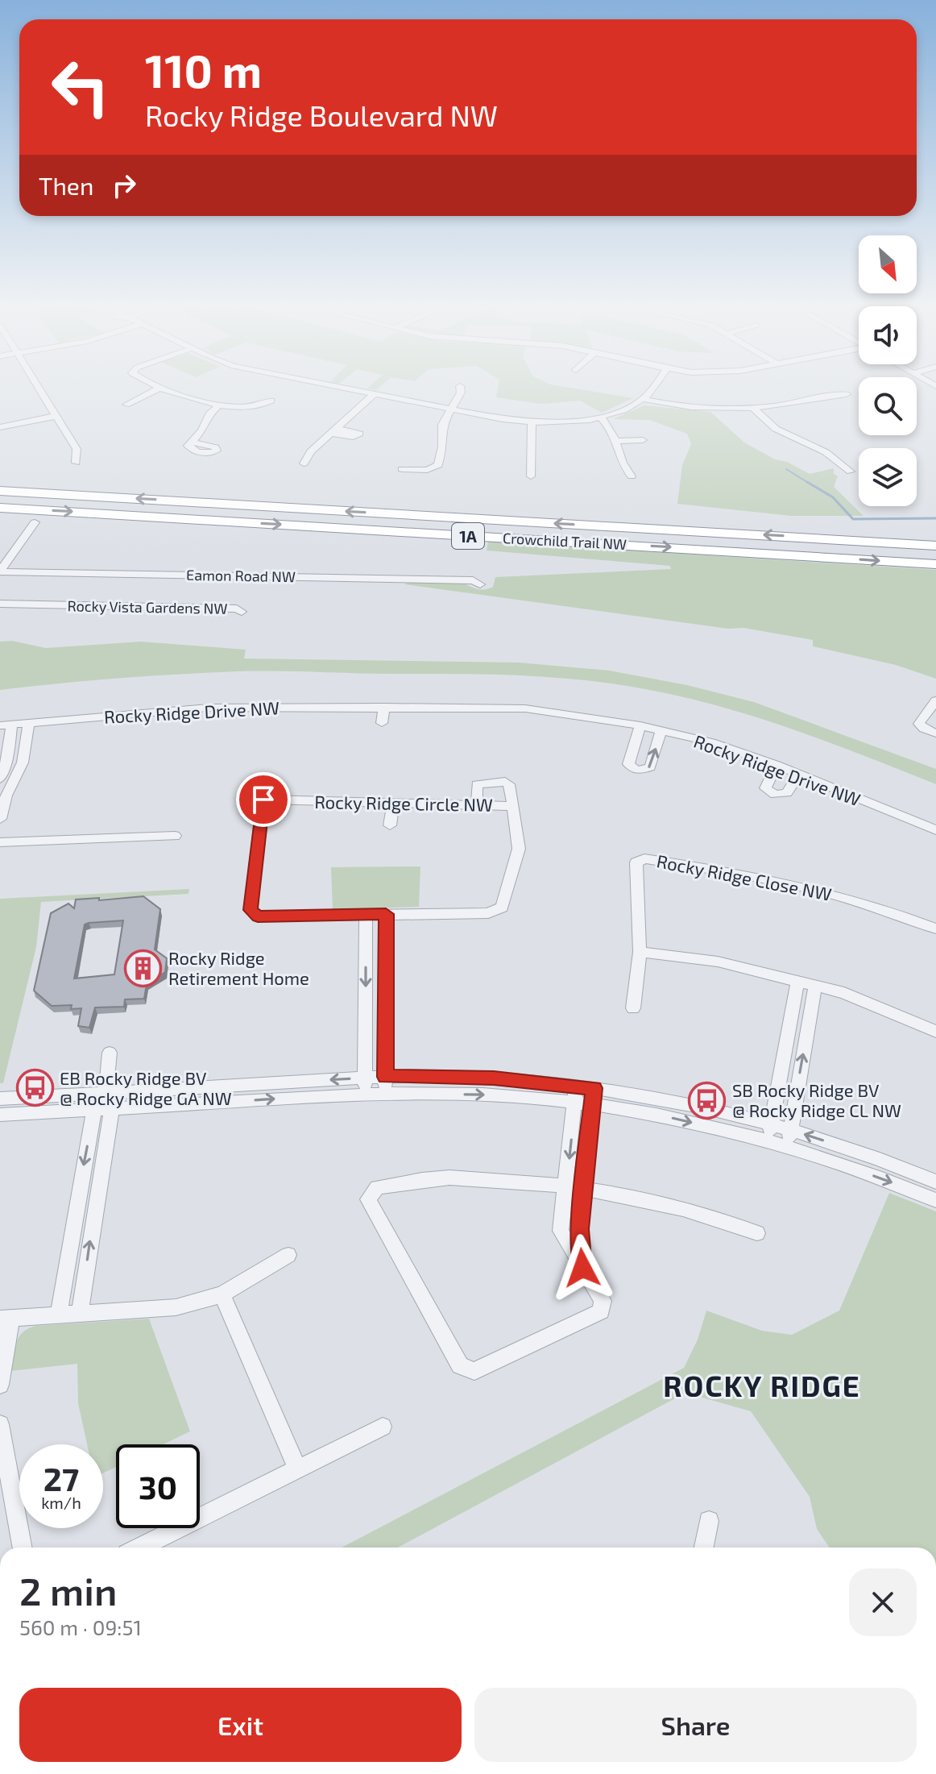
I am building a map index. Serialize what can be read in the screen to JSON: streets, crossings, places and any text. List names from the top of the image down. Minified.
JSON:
{"streets":{"highway":["1A","Crowchild Trail NW"],"street":["Eamon Road NW","Rocky Vista Gardens NW","Rocky Ridge Drive NW","Rocky Ridge Circle NW","Rocky Ridge Close NW"]},"districts":["ROCKY RIDGE"],"places":{"building":["Rocky Ridge Retirement Home"],"bus stop":["EB Rocky Ridge BV @ Rocky Ridge GA NW","SB Rocky Ridge BV @ Rocky Ridge CL NW"]},"north":"bottom right","page":{"turn":["110 m","Rocky Ridge Boulevard NW"],"then":"Then","speed":"27 km/h","limit":"30","heading":["2 min","560 m · 09:51"],"buttons":["Exit","Share"]}}
